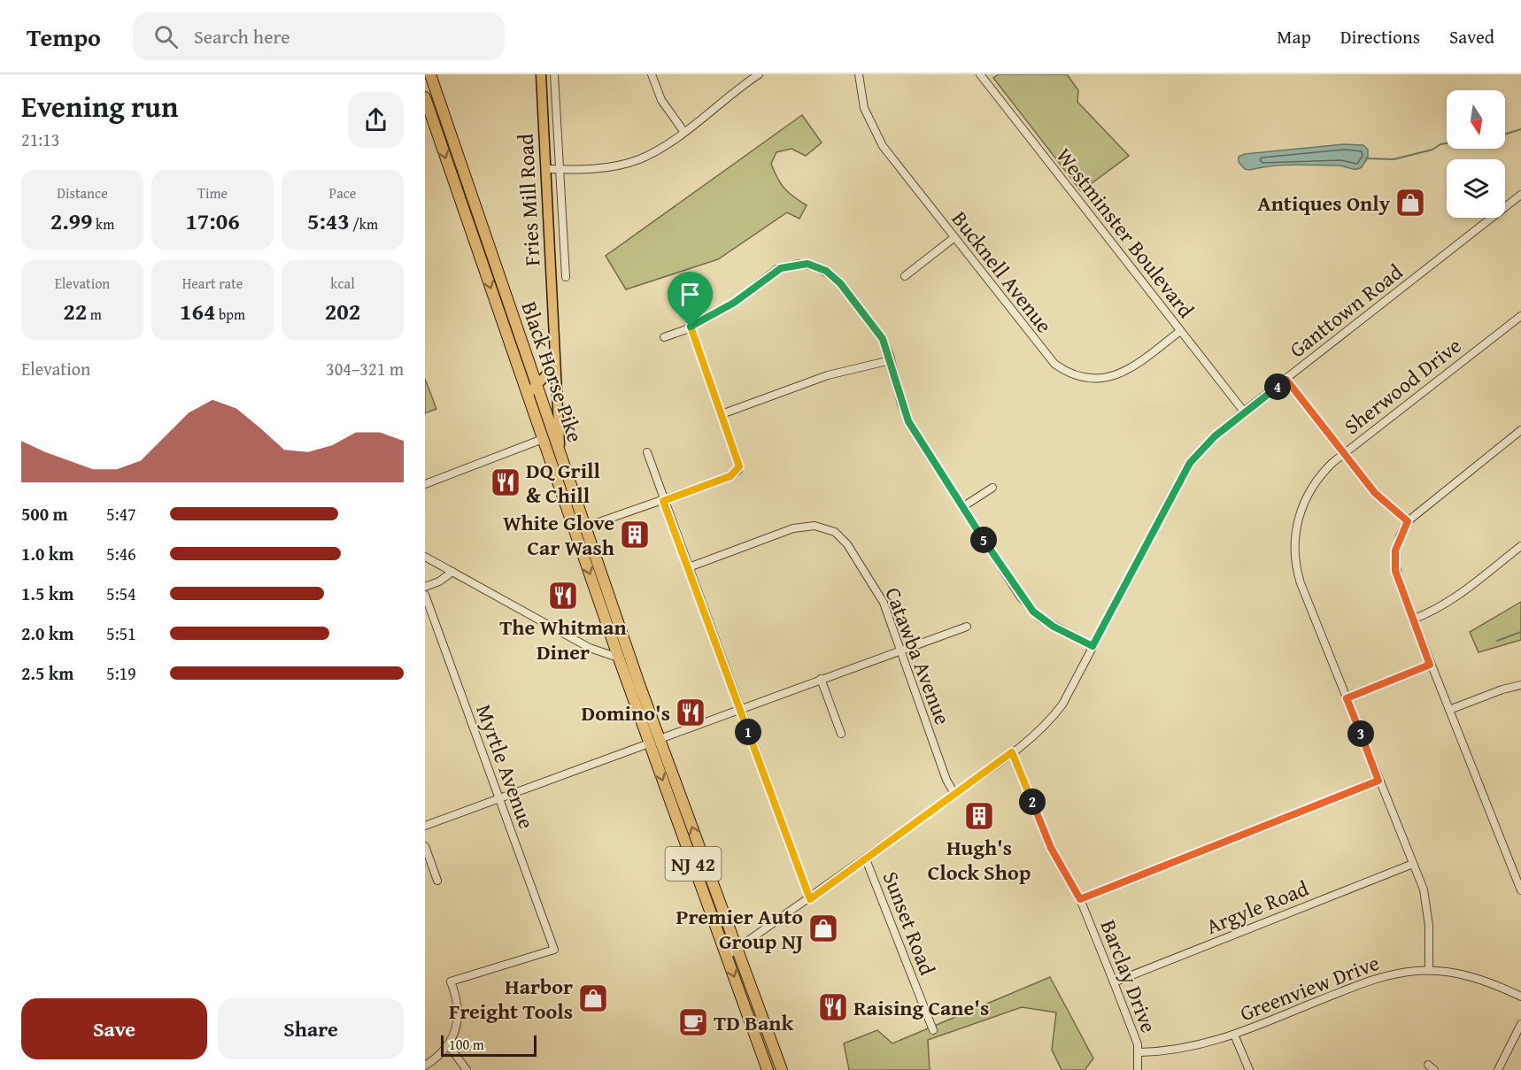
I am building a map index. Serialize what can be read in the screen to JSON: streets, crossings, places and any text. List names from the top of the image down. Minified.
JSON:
{"streets":{"highway":["Black Horse Pike","NJ 42"],"main road":["Fries Mill Road"],"street":["Westminster Boulevard","Bucknell Avenue","Ganttown Road","Sherwood Drive","Catawba Avenue","Myrtle Avenue","Argyle Road","Sunset Road","Barclay Drive","Greenview Drive"]},"crossings":[["Fries Mill Road","Black Horse Pike"],["Westminster Boulevard","Bucknell Avenue"],["Westminster Boulevard","Ganttown Road"],["Ganttown Road","Black Horse Pike"],["Ganttown Road","Catawba Avenue"],["Ganttown Road","Sunset Road"],["Ganttown Road","Barclay Drive"],["Sherwood Drive","Argyle Road"],["Sherwood Drive","Greenview Drive"],["Argyle Road","Barclay Drive"],["Barclay Drive","Greenview Drive"]],"places":{"shop":["Antiques Only","Premier Auto Group NJ","Harbor Freight Tools"],"restaurant":["DQ Grill & Chill","The Whitman Diner","Domino's","Raising Cane's"],"building":["White Glove Car Wash","Hugh's Clock Shop"],"cafe":["TD Bank"]},"scale_bar":"100 m","north":"bottom","page":{"header":"Tempo","search":"Search here","nav":["Map","Directions","Saved"],"heading":["Evening run","21:13"],"stats":[["Distance","2.99 km"],["Time","17:06"],["Pace","5:43 /km"],["Elevation","22 m"],["Heart rate","164 bpm"],["kcal","202"]],"chart":["Elevation","304–321 m"],"pins":["4","5","1","3","2"],"list":[{"name":"500 m","note":"5:47"},{"name":"1.0 km","note":"5:46"},{"name":"1.5 km","note":"5:54"},{"name":"2.0 km","note":"5:51"},{"name":"2.5 km","note":"5:19"}],"buttons":["Save","Share"],"scale":"100 m"}}
